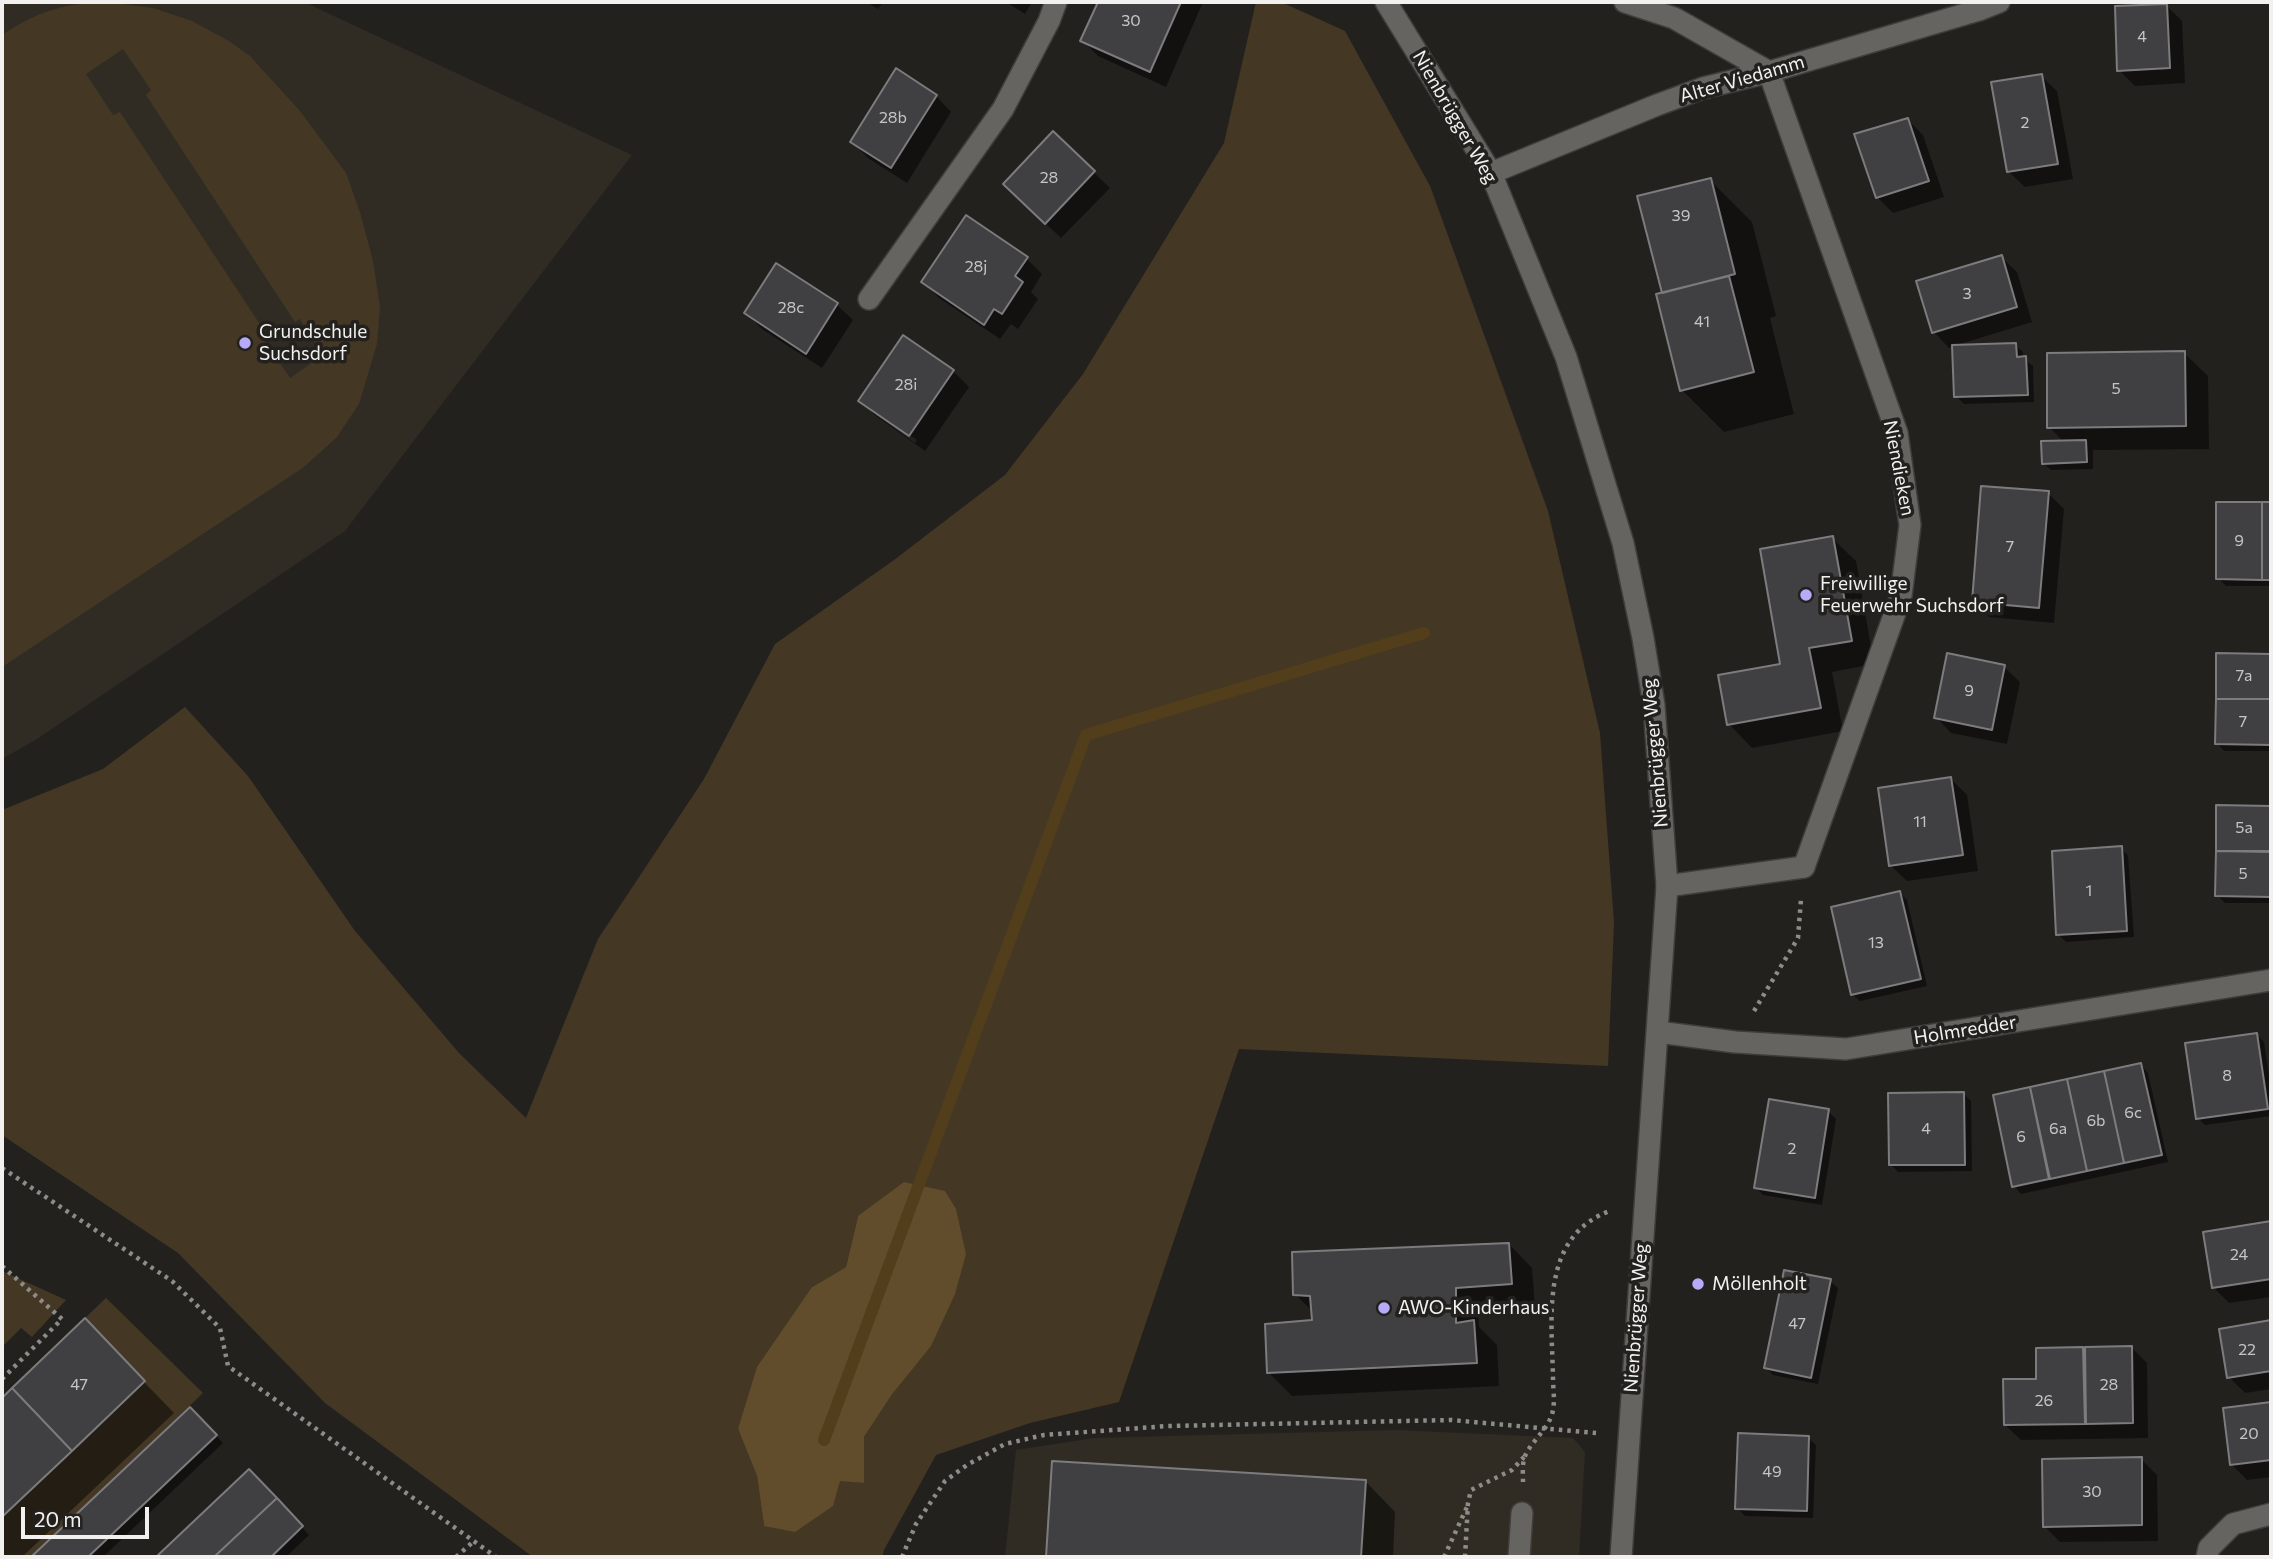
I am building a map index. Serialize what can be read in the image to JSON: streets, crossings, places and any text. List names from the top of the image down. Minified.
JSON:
{"streets":{"street":["Alter Viedamm","Nienbrügger Weg","Niendieken","Holmredder"]},"crossings":[["Alter Viedamm","Nienbrügger Weg"],["Alter Viedamm","Niendieken"],["Nienbrügger Weg","Holmredder"]],"places":["Grundschule Suchsdorf","Freiwillige Feuerwehr Suchsdorf","Möllenholt","AWO-Kinderhaus"],"house_numbers":["30","4","28b","2","28","39","28j","3","28c","41","28i","5","9","7","7a","9","7","11","5a","5","1","13","8","6c","6b","4","6a","6","2","24","47","22","47","28","26","20","49","30"],"scale_bar":"20 m"}
